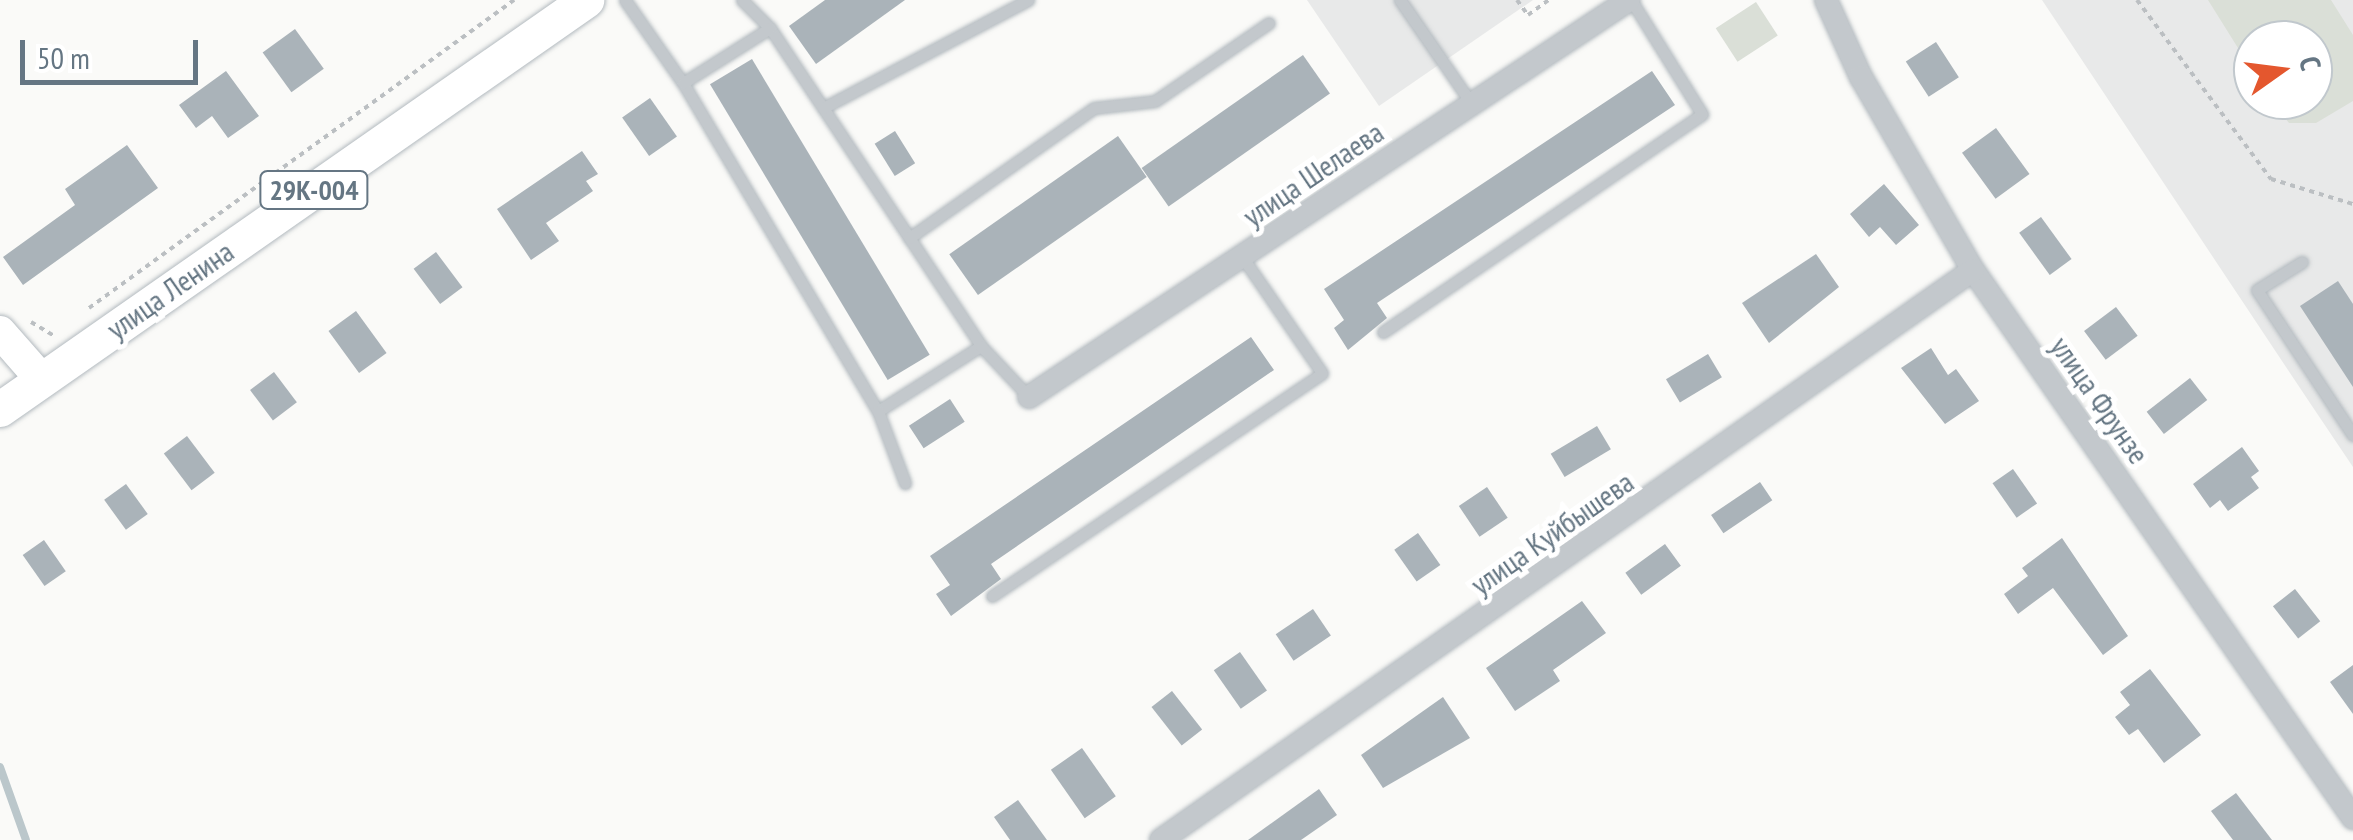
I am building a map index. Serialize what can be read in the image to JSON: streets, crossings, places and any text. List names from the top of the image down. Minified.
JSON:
{"streets":{"main road":["29К-004","улица Ленина"],"street":["улица Шелаева","улица Фрунзе","улица Куйбышева"]},"crossings":[["улица Фрунзе","улица Куйбышева"]],"scale_bar":"50 m","north":"right"}
